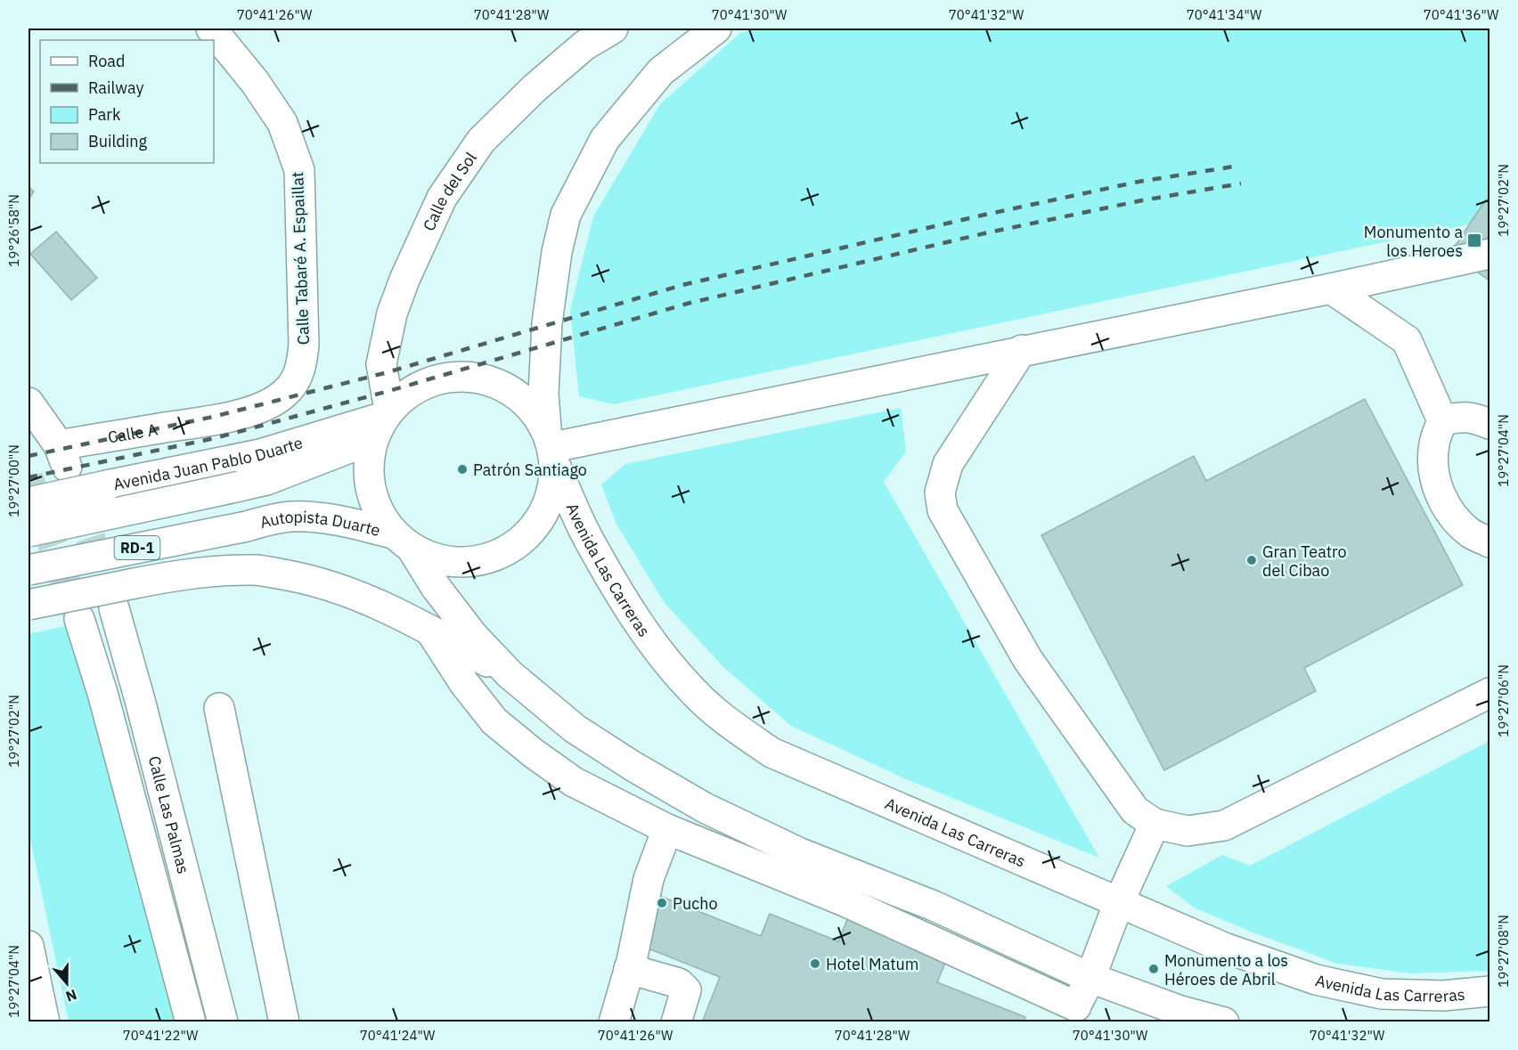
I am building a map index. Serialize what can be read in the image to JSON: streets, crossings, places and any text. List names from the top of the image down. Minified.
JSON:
{"streets":{"main road":["Calle del Sol","Calle Tabaré A. Espaillat","Calle A","Avenida Juan Pablo Duarte","Autopista Duarte","RD-1","Avenida Las Carreras","Calle Las Palmas"]},"crossings":[["Calle del Sol","Avenida Juan Pablo Duarte"],["Calle del Sol","Autopista Duarte"],["Calle del Sol","RD-1"],["Calle del Sol","Avenida Las Carreras"],["Calle Tabaré A. Espaillat","Calle A"],["Avenida Juan Pablo Duarte","Autopista Duarte"],["Avenida Juan Pablo Duarte","RD-1"],["Avenida Juan Pablo Duarte","Avenida Las Carreras"],["Autopista Duarte","RD-1"],["Autopista Duarte","Avenida Las Carreras"],["RD-1","Avenida Las Carreras"]],"places":{"transit":["Monumento a los Heroes"],"other":["Patrón Santiago","Gran Teatro del Cibao","Pucho","Hotel Matum","Monumento a los Héroes de Abril"]},"legend":["Road","Railway","Park","Building"],"north":"bottom","coordinates":["70°41'26\"W","70°41'28\"W","70°41'30\"W","70°41'32\"W","70°41'34\"W","70°41'36\"W","19°27'02\"N","19°26'58\"N","19°27'04\"N","19°27'00\"N","19°27'06\"N","19°27'08\"N","70°41'22\"W","70°41'24\"W"]}
